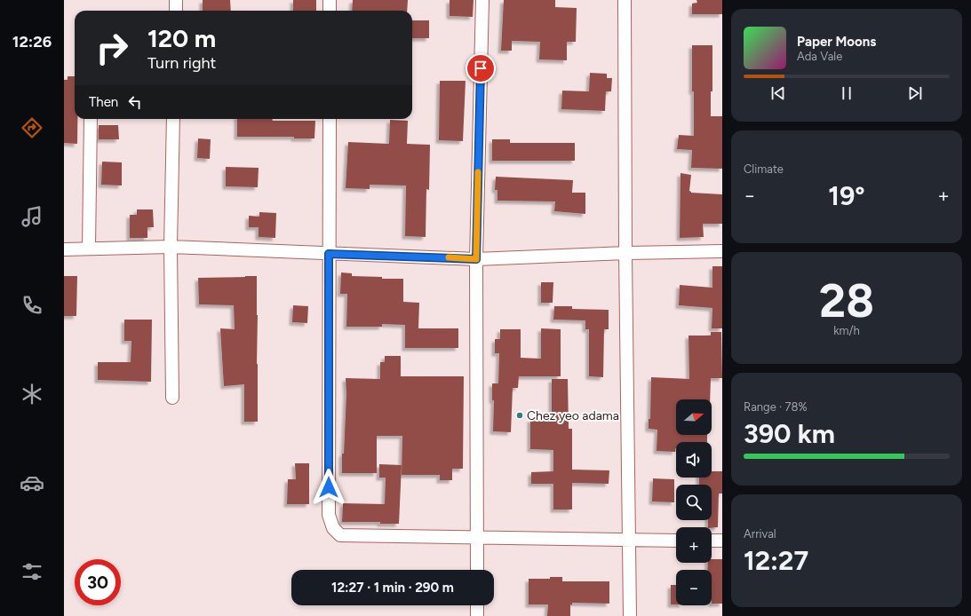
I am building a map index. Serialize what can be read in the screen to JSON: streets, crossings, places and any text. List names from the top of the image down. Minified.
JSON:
{"places":["Chez yeo adama"],"north":"right","page":{"tabs":"12:26","turn":["120 m","Turn right"],"song":["Paper Moons","Ada Vale"],"then":"Then","tile":["Climate",["28","km/h"],["Range · 78%","390 km"],["Arrival","12:27"]],"heat":["−","19°","+"],"map_buttons":["+","−"],"limit":"30","trip":"12:27 · 1 min · 290 m"}}
